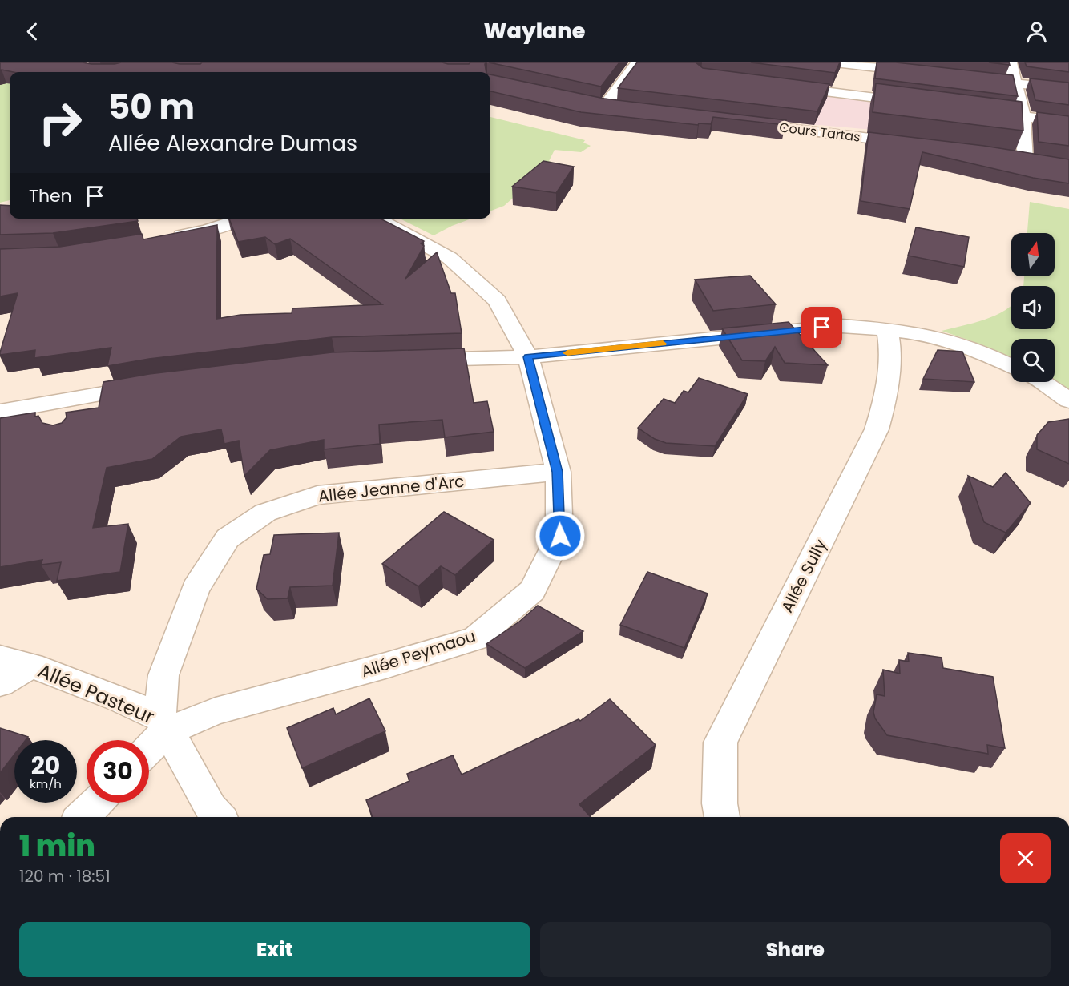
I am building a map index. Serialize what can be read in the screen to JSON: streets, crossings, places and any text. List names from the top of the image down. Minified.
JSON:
{"streets":{"street":["Cours Tartas","Allée Jeanne d'Arc","Allée Sully","Allée Peymaou","Allée Pasteur"]},"crossings":[["Allée Jeanne d'Arc","Allée Peymaou"],["Allée Jeanne d'Arc","Allée Pasteur"],["Allée Peymaou","Allée Pasteur"]],"north":"top","page":{"header":"Waylane","turn":["50 m","Allée Alexandre Dumas"],"then":"Then","speed":"20 km/h","limit":"30","heading":["1 min","120 m · 18:51"],"buttons":["Exit","Share"]}}
